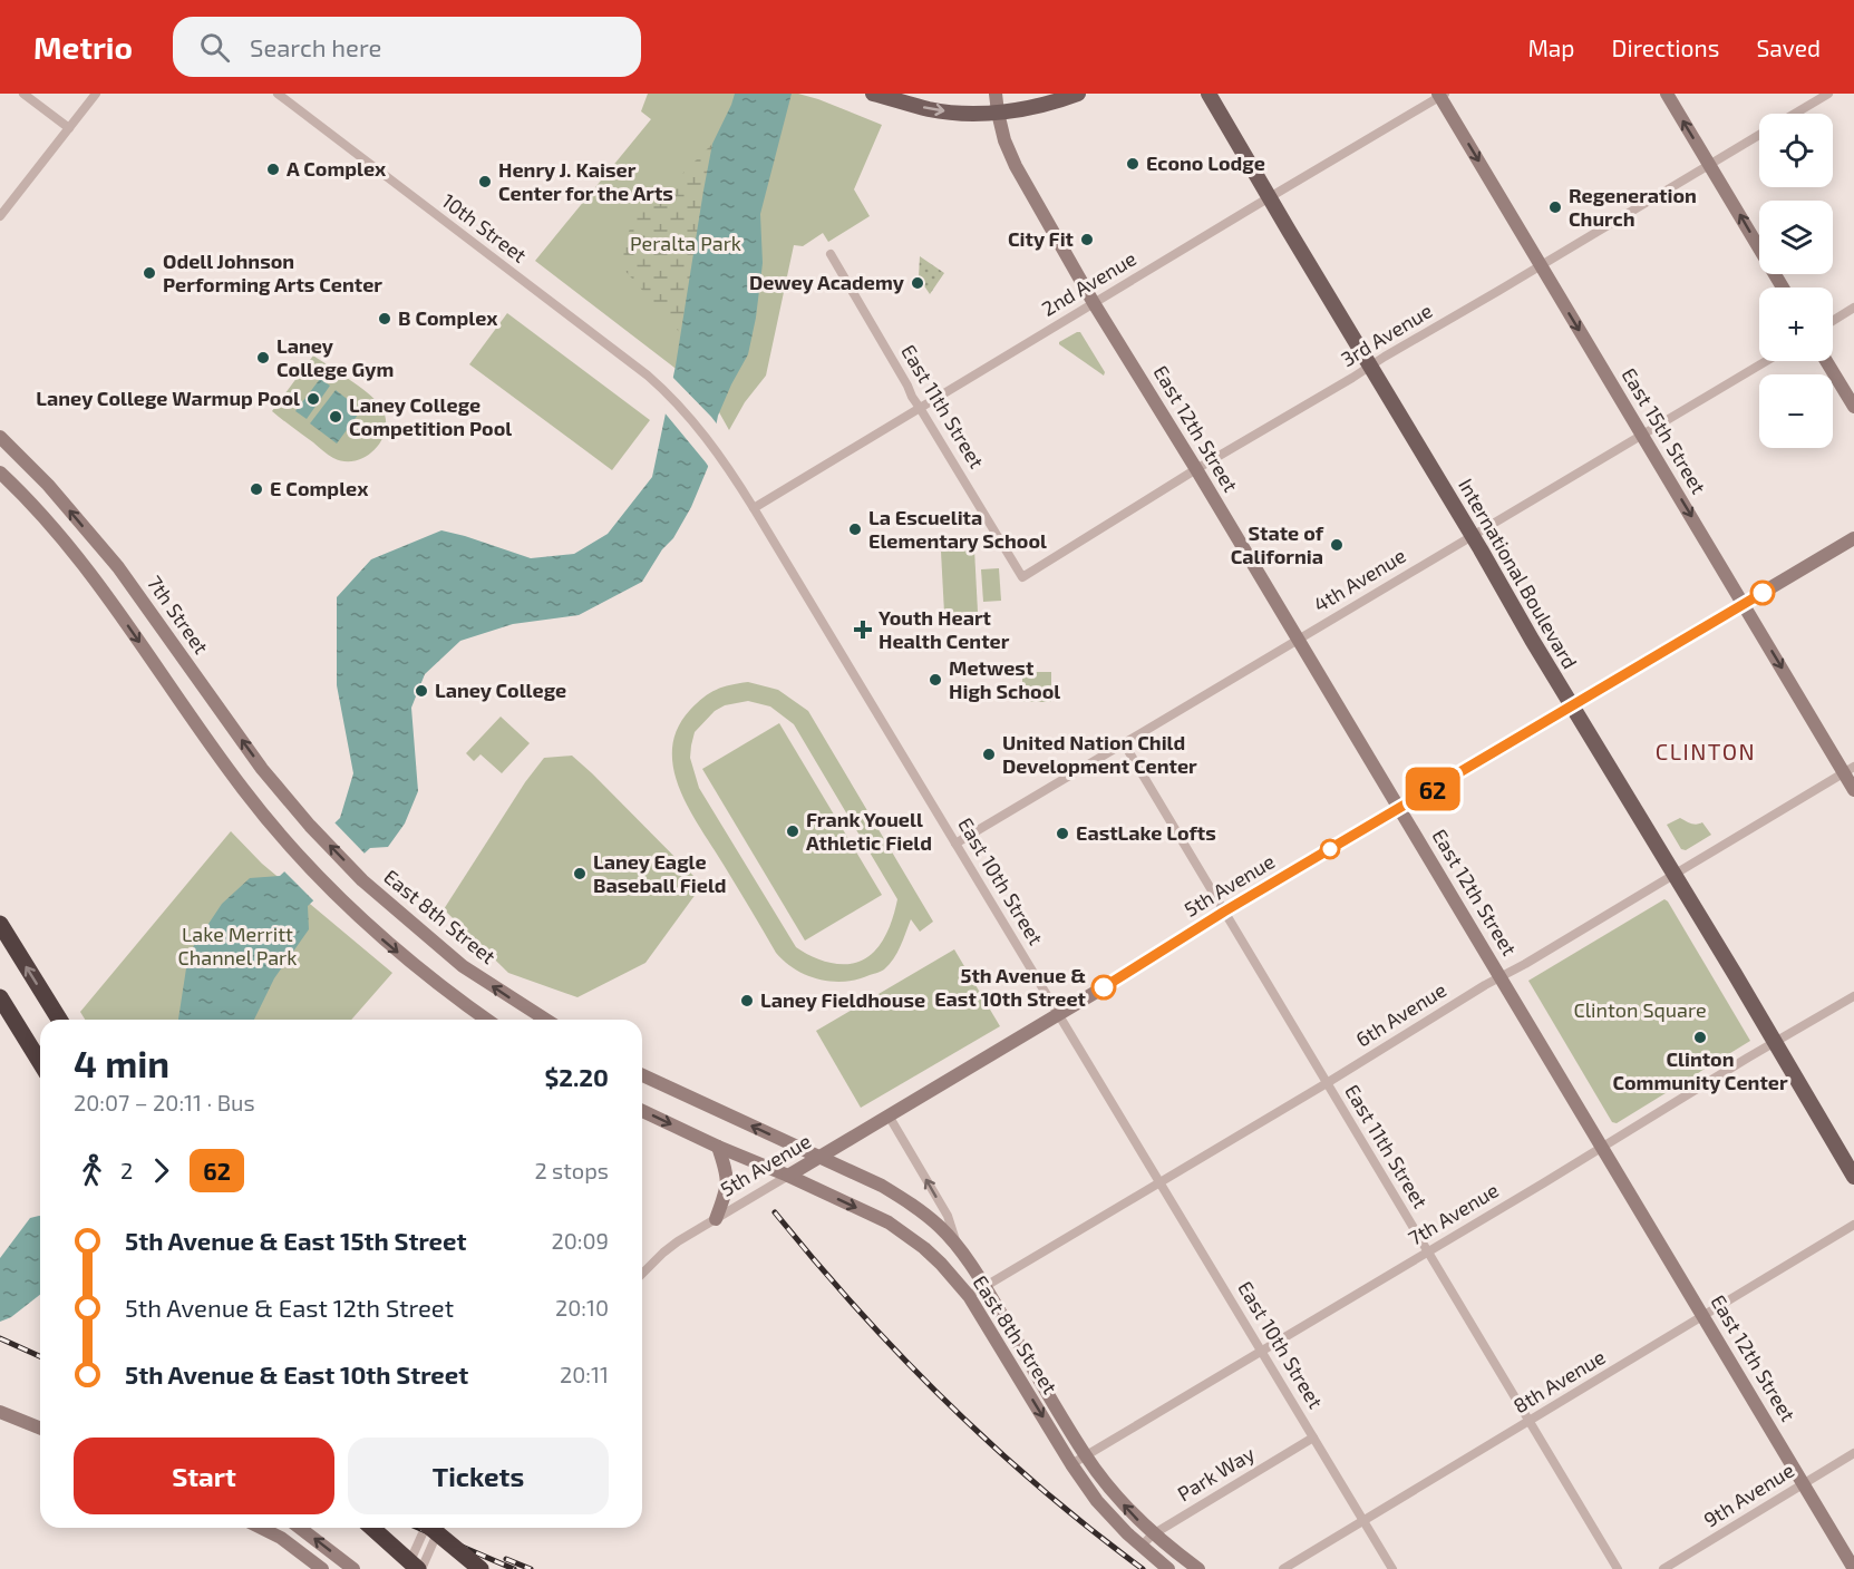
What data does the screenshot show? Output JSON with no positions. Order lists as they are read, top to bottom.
{
  "streets": {
    "main road": [
      "East 12th Street",
      "East 15th Street",
      "International Boulevard",
      "7th Street",
      "5th Avenue",
      "East 8th Street"
    ],
    "street": [
      "10th Street",
      "2nd Avenue",
      "3rd Avenue",
      "East 11th Street",
      "4th Avenue",
      "East 10th Street",
      "6th Avenue",
      "7th Avenue",
      "8th Avenue",
      "Park Way",
      "9th Avenue"
    ]
  },
  "crossings": [
    ["10th Street", "East 10th Street"],
    ["2nd Avenue", "East 11th Street"],
    ["2nd Avenue", "East 12th Street"],
    ["2nd Avenue", "East 15th Street"],
    ["2nd Avenue", "International Boulevard"],
    ["2nd Avenue", "East 10th Street"],
    ["3rd Avenue", "East 11th Street"],
    ["3rd Avenue", "East 12th Street"],
    ["3rd Avenue", "East 15th Street"],
    ["3rd Avenue", "International Boulevard"],
    ["East 11th Street", "4th Avenue"],
    ["East 11th Street", "5th Avenue"],
    ["East 11th Street", "6th Avenue"],
    ["East 11th Street", "7th Avenue"],
    ["East 11th Street", "8th Avenue"],
    ["East 12th Street", "4th Avenue"],
    ["East 12th Street", "5th Avenue"],
    ["East 12th Street", "6th Avenue"],
    ["East 12th Street", "7th Avenue"],
    ["East 12th Street", "8th Avenue"],
    ["East 12th Street", "9th Avenue"],
    ["East 15th Street", "4th Avenue"],
    ["East 15th Street", "5th Avenue"],
    ["East 15th Street", "6th Avenue"],
    ["International Boulevard", "4th Avenue"],
    ["International Boulevard", "5th Avenue"],
    ["International Boulevard", "6th Avenue"],
    ["International Boulevard", "7th Avenue"],
    ["4th Avenue", "East 10th Street"],
    ["7th Street", "East 8th Street"],
    ["East 10th Street", "5th Avenue"],
    ["East 10th Street", "6th Avenue"],
    ["East 10th Street", "7th Avenue"],
    ["East 10th Street", "8th Avenue"],
    ["East 10th Street", "Park Way"],
    ["5th Avenue", "East 8th Street"],
    ["East 8th Street", "6th Avenue"],
    ["East 8th Street", "7th Avenue"],
    ["East 8th Street", "Park Way"]
  ],
  "one_way": ["East 15th Street"],
  "districts": ["CLINTON"],
  "parks": ["Peralta Park", "Lake Merritt Channel Park", "Clinton Square"],
  "places": {
    "other": [
      "Econo Lodge",
      "A Complex",
      "Henry J. Kaiser Center for the Arts",
      "Regeneration Church",
      "City Fit",
      "Odell Johnson Performing Arts Center",
      "Dewey Academy",
      "B Complex",
      "Laney College Gym",
      "Laney College Warmup Pool",
      "Laney College Competition Pool",
      "E Complex",
      "La Escuelita Elementary School",
      "State of California",
      "Metwest High School",
      "Laney College",
      "United Nation Child Development Center",
      "Frank Youell Athletic Field",
      "EastLake Lofts",
      "Laney Eagle Baseball Field",
      "5th Avenue & East 10th Street",
      "Laney Fieldhouse",
      "Clinton Community Center"
    ],
    "health": ["Youth Heart Health Center"]
  },
  "lines": ["bus line 62"],
  "page": {
    "header": "Metrio",
    "search": "Search here",
    "nav": ["Map", "Directions", "Saved"],
    "on_map": "62",
    "map_buttons": ["+", "−"],
    "heading": ["4 min", "20:07 – 20:11 · Bus", "$2.20"],
    "legs": ["2", "62", "2 stops"],
    "list": [
      {
        "name": "5th Avenue & East 15th Street",
        "value": "20:09"
      },
      {
        "name": "5th Avenue & East 12th Street",
        "value": "20:10"
      },
      {
        "name": "5th Avenue & East 10th Street",
        "value": "20:11"
      }
    ],
    "buttons": ["Start", "Tickets"]
  }
}
